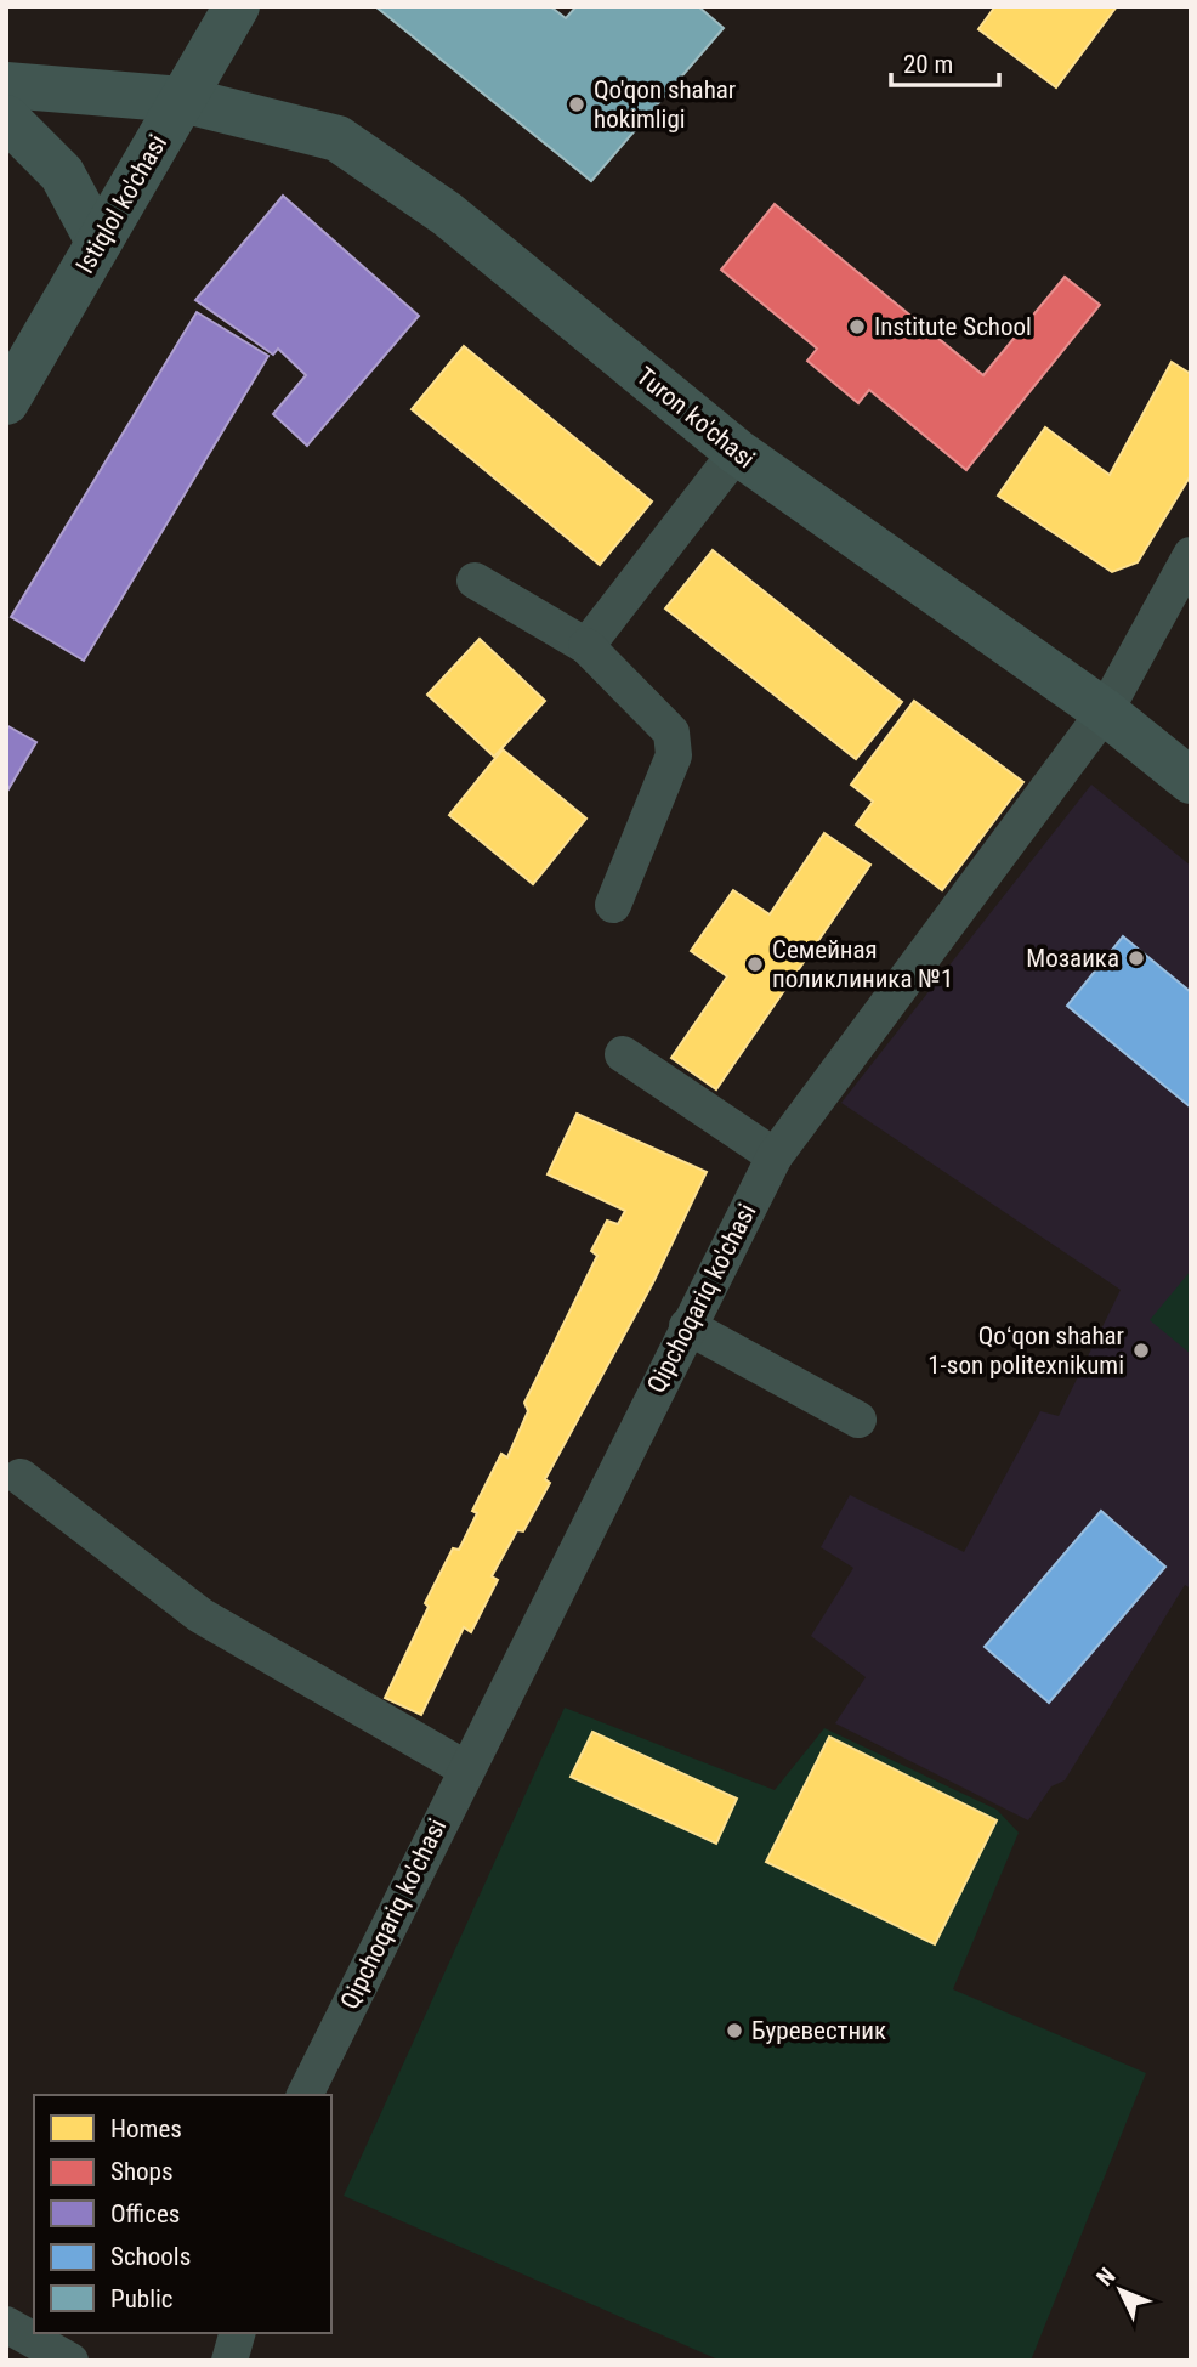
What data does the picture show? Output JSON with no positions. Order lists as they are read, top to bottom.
{
  "streets": {
    "main road": ["Istiqlol ko'chasi", "Turon ko'chasi"],
    "street": ["Qipchoqariq ko'chasi"]
  },
  "crossings": [
    ["Istiqlol ko'chasi", "Turon ko'chasi"],
    ["Turon ko'chasi", "Qipchoqariq ko'chasi"]
  ],
  "places": [
    "Qo'qon shahar hokimligi",
    "Institute School",
    "Мозаика",
    "Семейная поликлиника №1",
    "Qoʻqon shahar 1-son politexnikumi",
    "Буревестник"
  ],
  "legend": [
    "Homes",
    "Shops",
    "Offices",
    "Schools",
    "Public"
  ],
  "scale_bar": "20 m",
  "north": "top left"
}
